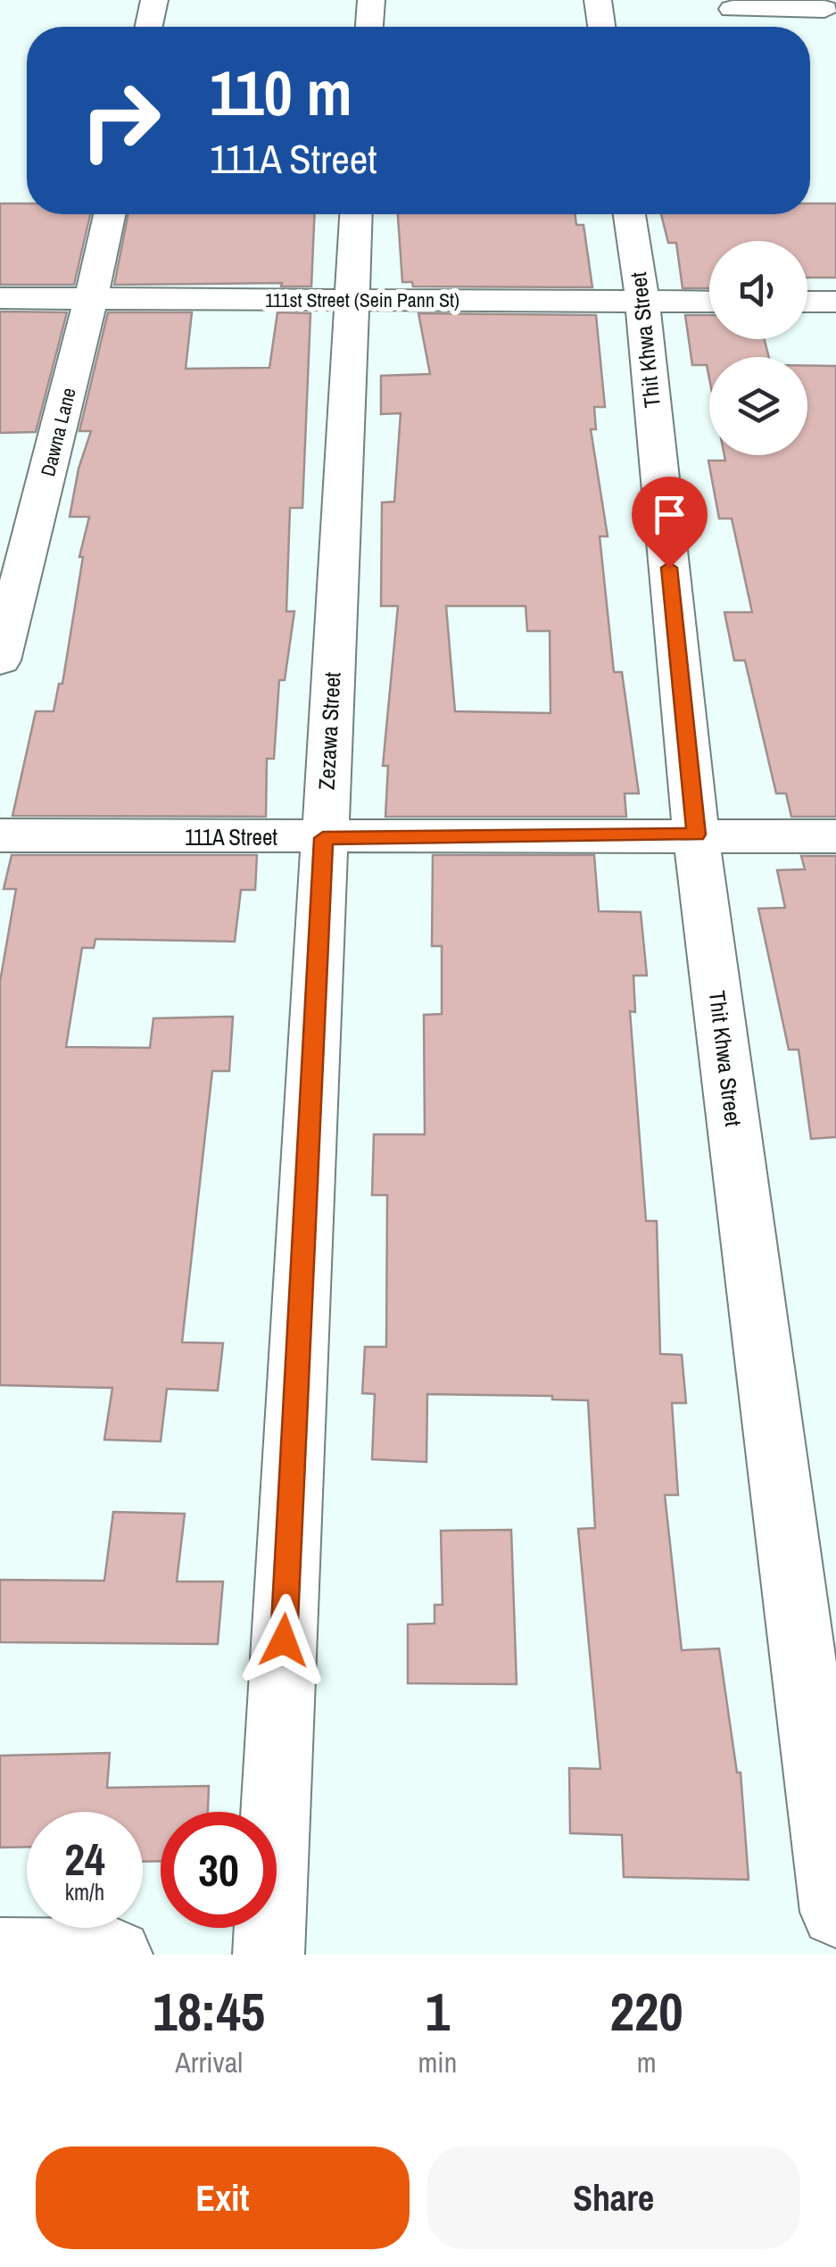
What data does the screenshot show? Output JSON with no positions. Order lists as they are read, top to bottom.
{
  "streets": {
    "street": [
      "111st Street (Sein Pann St)",
      "Thit Khwa Street",
      "Dawna Lane",
      "Zezawa Street",
      "111A Street"
    ]
  },
  "crossings": [
    ["111st Street (Sein Pann St)", "Thit Khwa Street"],
    ["111st Street (Sein Pann St)", "Dawna Lane"],
    ["111st Street (Sein Pann St)", "Zezawa Street"],
    ["Thit Khwa Street", "111A Street"],
    ["Zezawa Street", "111A Street"]
  ],
  "page": {
    "turn": ["110 m", "111A Street"],
    "speed": "24 km/h",
    "limit": "30",
    "eta": [
      "18:45",
      "Arrival",
      "1",
      "min",
      "220",
      "m"
    ],
    "buttons": ["Exit", "Share"]
  }
}
